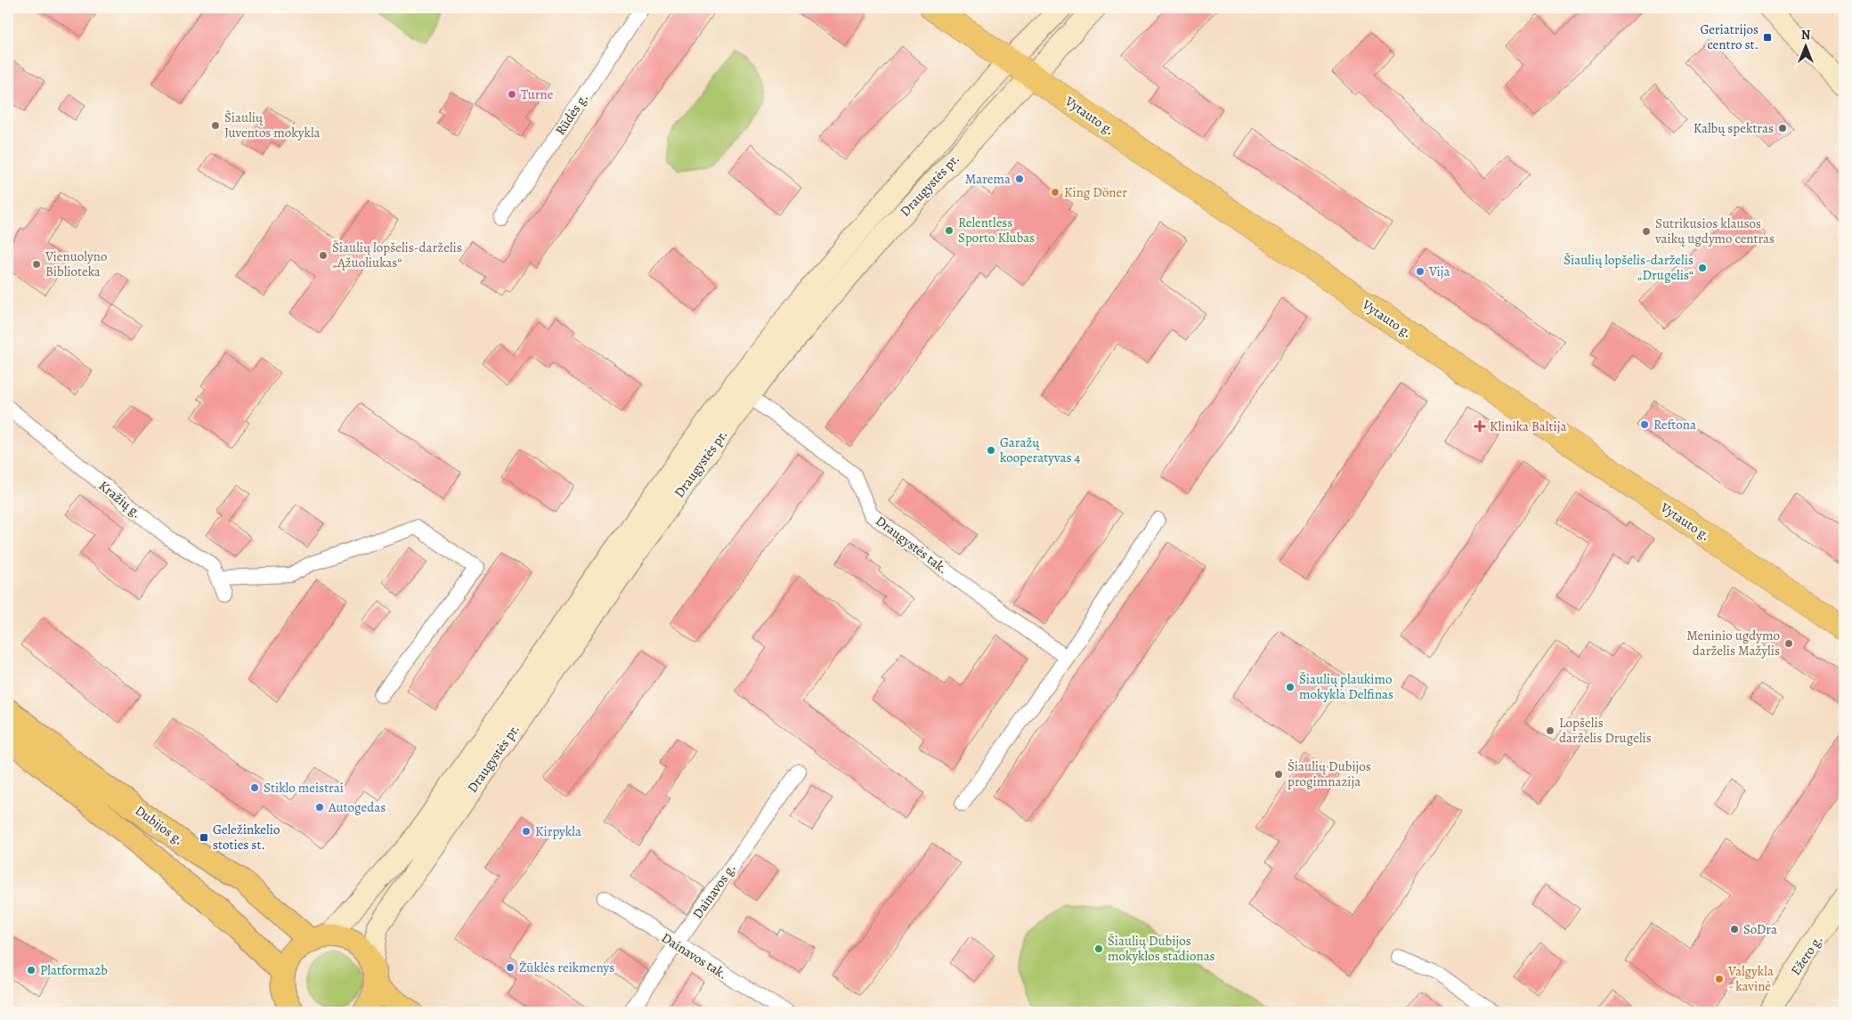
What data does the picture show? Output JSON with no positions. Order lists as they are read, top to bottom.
{
  "streets": {
    "highway": ["Vytauto g."],
    "main road": ["Draugystės pr.", "Dubijos g.", "Ežero g."],
    "street": [
      "Rūdės g.",
      "Kražių g.",
      "Draugystės tak.",
      "Dainavos g.",
      "Dainavos tak."
    ]
  },
  "crossings": [
    ["Vytauto g.", "Draugystės pr."],
    ["Draugystės pr.", "Draugystės tak."],
    ["Draugystės pr.", "Dubijos g."],
    ["Dainavos g.", "Dainavos tak."]
  ],
  "places": {
    "transit": ["Geriatrijos centro st.", "Geležinkelio stoties st."],
    "other": [
      "Turne",
      "Šiaulių Juventos mokykla",
      "Kalbų spektras",
      "Marema",
      "King Döner",
      "Relentless Sporto Klubas",
      "Sutrikusios klausos vaikų ugdymo centras",
      "Šiaulių lopšelis-darželis „Ąžuoliukas“",
      "Vienuolyno Biblioteka",
      "Šiaulių lopšelis-darželis „Drugelis“",
      "Vija",
      "Reftona",
      "Garažų kooperatyvas 4",
      "Meninio ugdymo darželis Mažylis",
      "Šiaulių plaukimo mokykla Delfinas",
      "Lopšelis darželis Drugelis",
      "Šiaulių Dubijos progimnazija",
      "Stiklo meistrai",
      "Autogedas",
      "Kirpykla",
      "SoDra",
      "Šiaulių Dubijos mokyklos stadionas",
      "Žūklės reikmenys",
      "Platforma2b",
      "Valgykla - kavinė"
    ],
    "health": ["Klinika Baltija"]
  },
  "north": "top"
}
